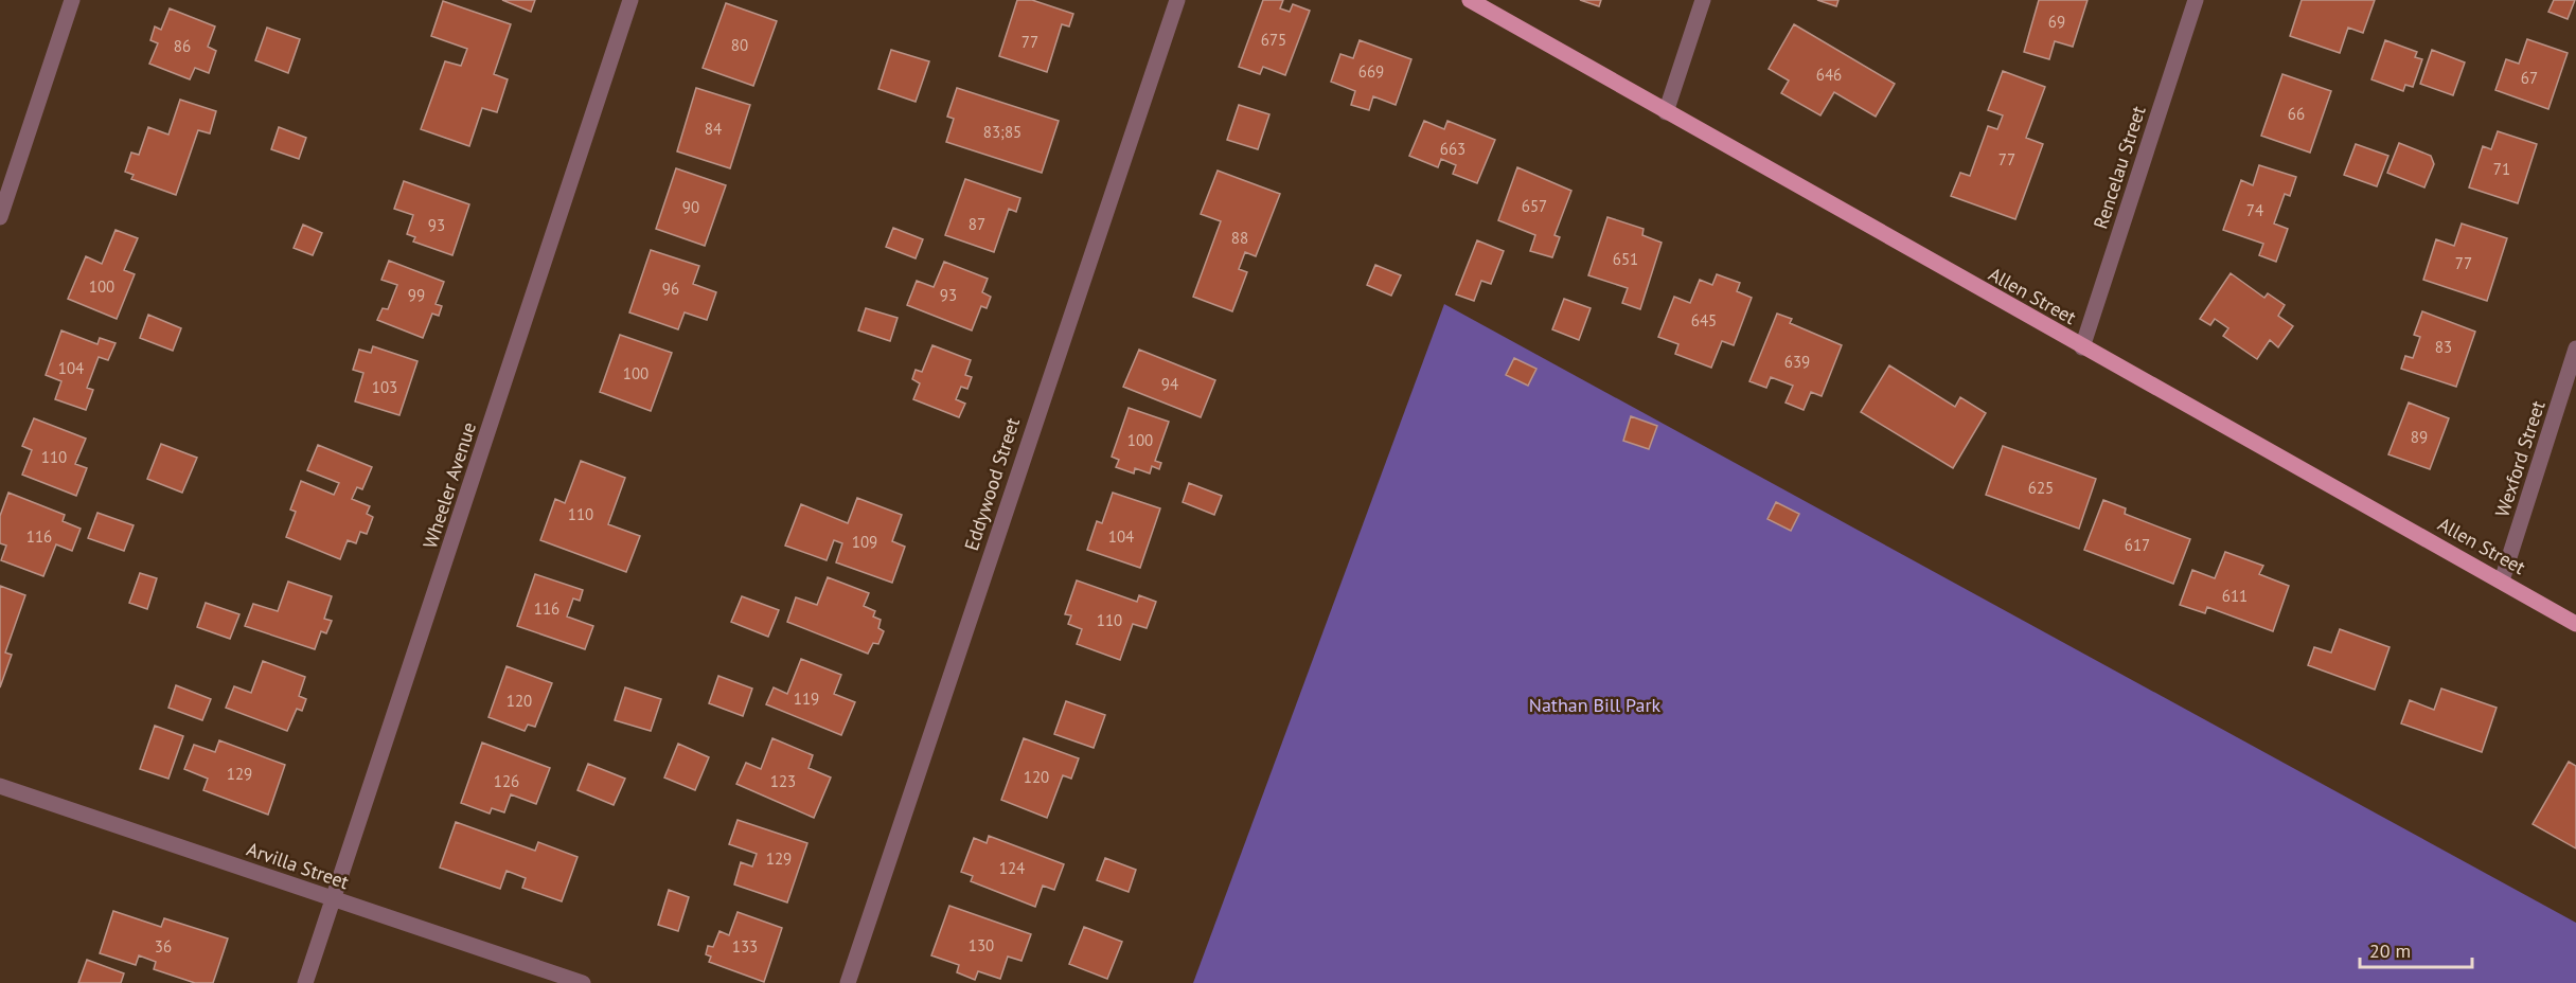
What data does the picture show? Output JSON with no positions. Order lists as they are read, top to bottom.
{
  "streets": {
    "main road": ["Allen Street"],
    "street": [
      "Rencelau Street",
      "Wexford Street",
      "Eddywood Street",
      "Wheeler Avenue",
      "Arvilla Street"
    ]
  },
  "crossings": [
    ["Rencelau Street", "Allen Street"],
    ["Allen Street", "Wexford Street"],
    ["Wheeler Avenue", "Arvilla Street"]
  ],
  "parks": ["Nathan Bill Park"],
  "house_numbers": [
    "69",
    "675",
    "77",
    "80",
    "86",
    "669",
    "646",
    "67",
    "66",
    "84",
    "83;85",
    "663",
    "77",
    "71",
    "657",
    "90",
    "74",
    "87",
    "93",
    "88",
    "651",
    "77",
    "100",
    "96",
    "99",
    "93",
    "645",
    "83",
    "639",
    "104",
    "100",
    "94",
    "103",
    "89",
    "100",
    "110",
    "625",
    "110",
    "116",
    "104",
    "109",
    "617",
    "611",
    "116",
    "110",
    "119",
    "120",
    "129",
    "120",
    "126",
    "123",
    "129",
    "124",
    "130",
    "36",
    "133"
  ],
  "scale_bar": "20 m"
}
